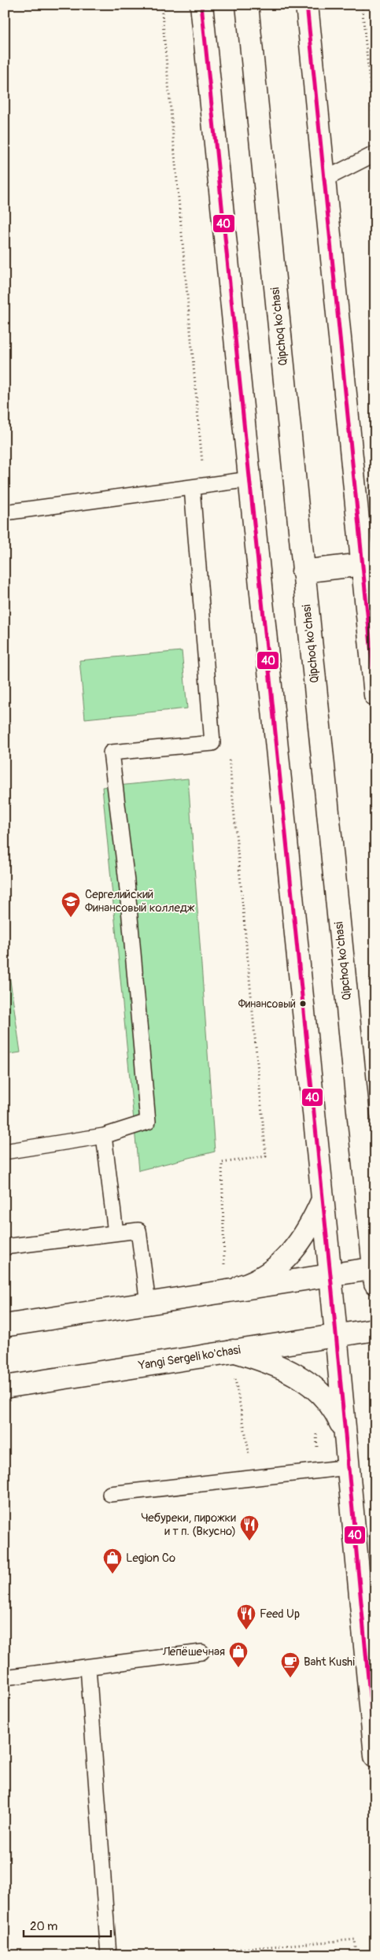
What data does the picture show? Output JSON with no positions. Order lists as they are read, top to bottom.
{
  "streets": {
    "main road": ["Qipchoq ko'chasi", "Yangi Sergeli ko'chasi"]
  },
  "places": {
    "school or university": ["Сергелийский Финансовый колледж"],
    "other": ["Финансовый"],
    "restaurant": ["Чебуреки, пирожки и т п. (Вкусно)", "Feed Up"],
    "shop": ["Legion Co", "Лепёшечная"],
    "cafe": ["Baht Kushi"]
  },
  "lines": ["transit line 40"],
  "scale_bar": "20 m"
}
